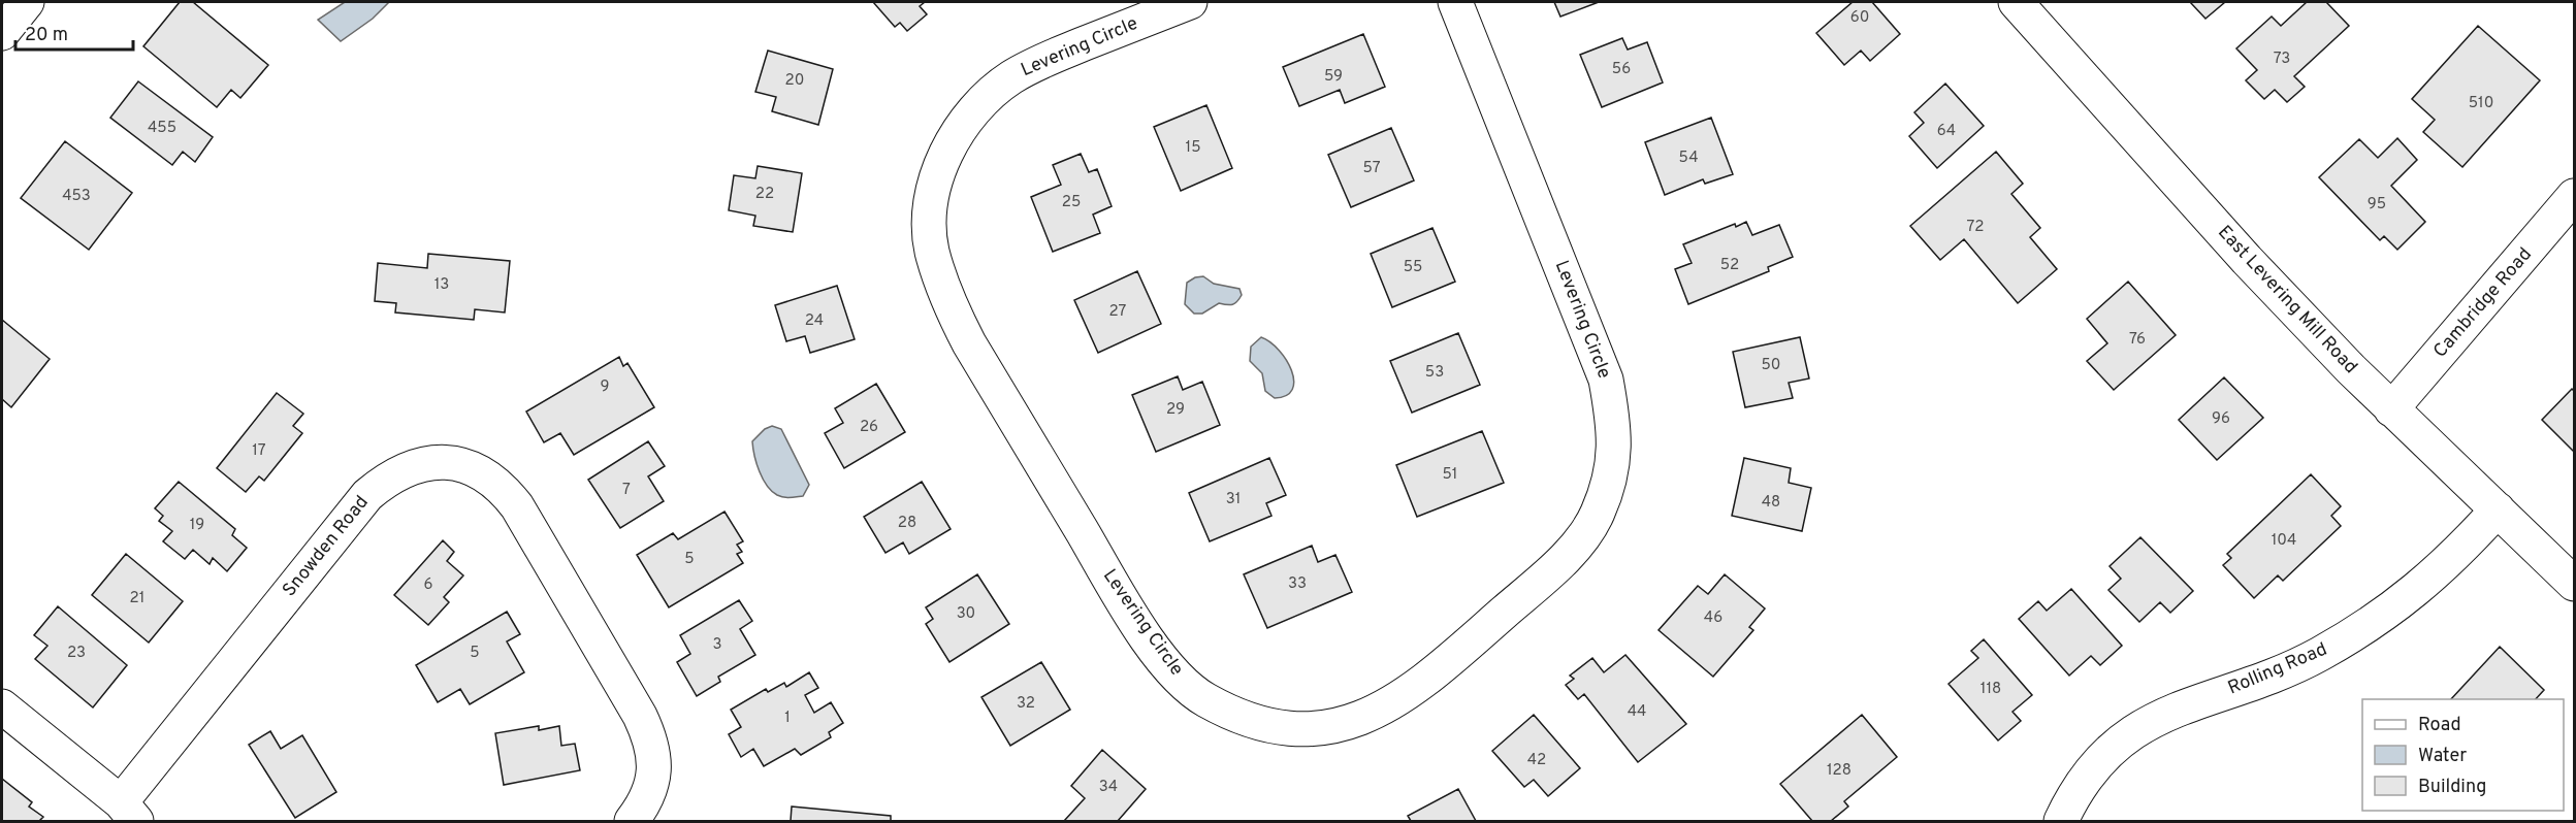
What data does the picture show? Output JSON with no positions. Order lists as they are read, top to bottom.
{
  "streets": {
    "street": [
      "Levering Circle",
      "East Levering Mill Road",
      "Cambridge Road",
      "Snowden Road",
      "Rolling Road"
    ]
  },
  "crossings": [
    ["East Levering Mill Road", "Cambridge Road"],
    ["East Levering Mill Road", "Rolling Road"]
  ],
  "house_numbers": [
    "60",
    "73",
    "56",
    "59",
    "20",
    "510",
    "455",
    "64",
    "15",
    "54",
    "57",
    "22",
    "453",
    "25",
    "95",
    "72",
    "52",
    "55",
    "13",
    "27",
    "24",
    "76",
    "50",
    "53",
    "9",
    "29",
    "96",
    "26",
    "17",
    "51",
    "7",
    "31",
    "48",
    "28",
    "19",
    "104",
    "5",
    "33",
    "6",
    "21",
    "30",
    "46",
    "3",
    "23",
    "5",
    "118",
    "32",
    "44",
    "1",
    "42",
    "128",
    "34"
  ],
  "legend": ["Road", "Water", "Building"],
  "scale_bar": "20 m"
}
